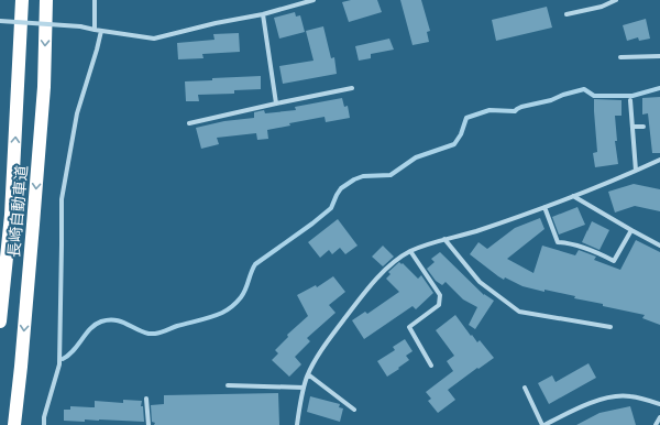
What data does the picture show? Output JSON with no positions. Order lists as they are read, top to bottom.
{
  "streets": {
    "highway": ["長崎自動車道"]
  }
}
